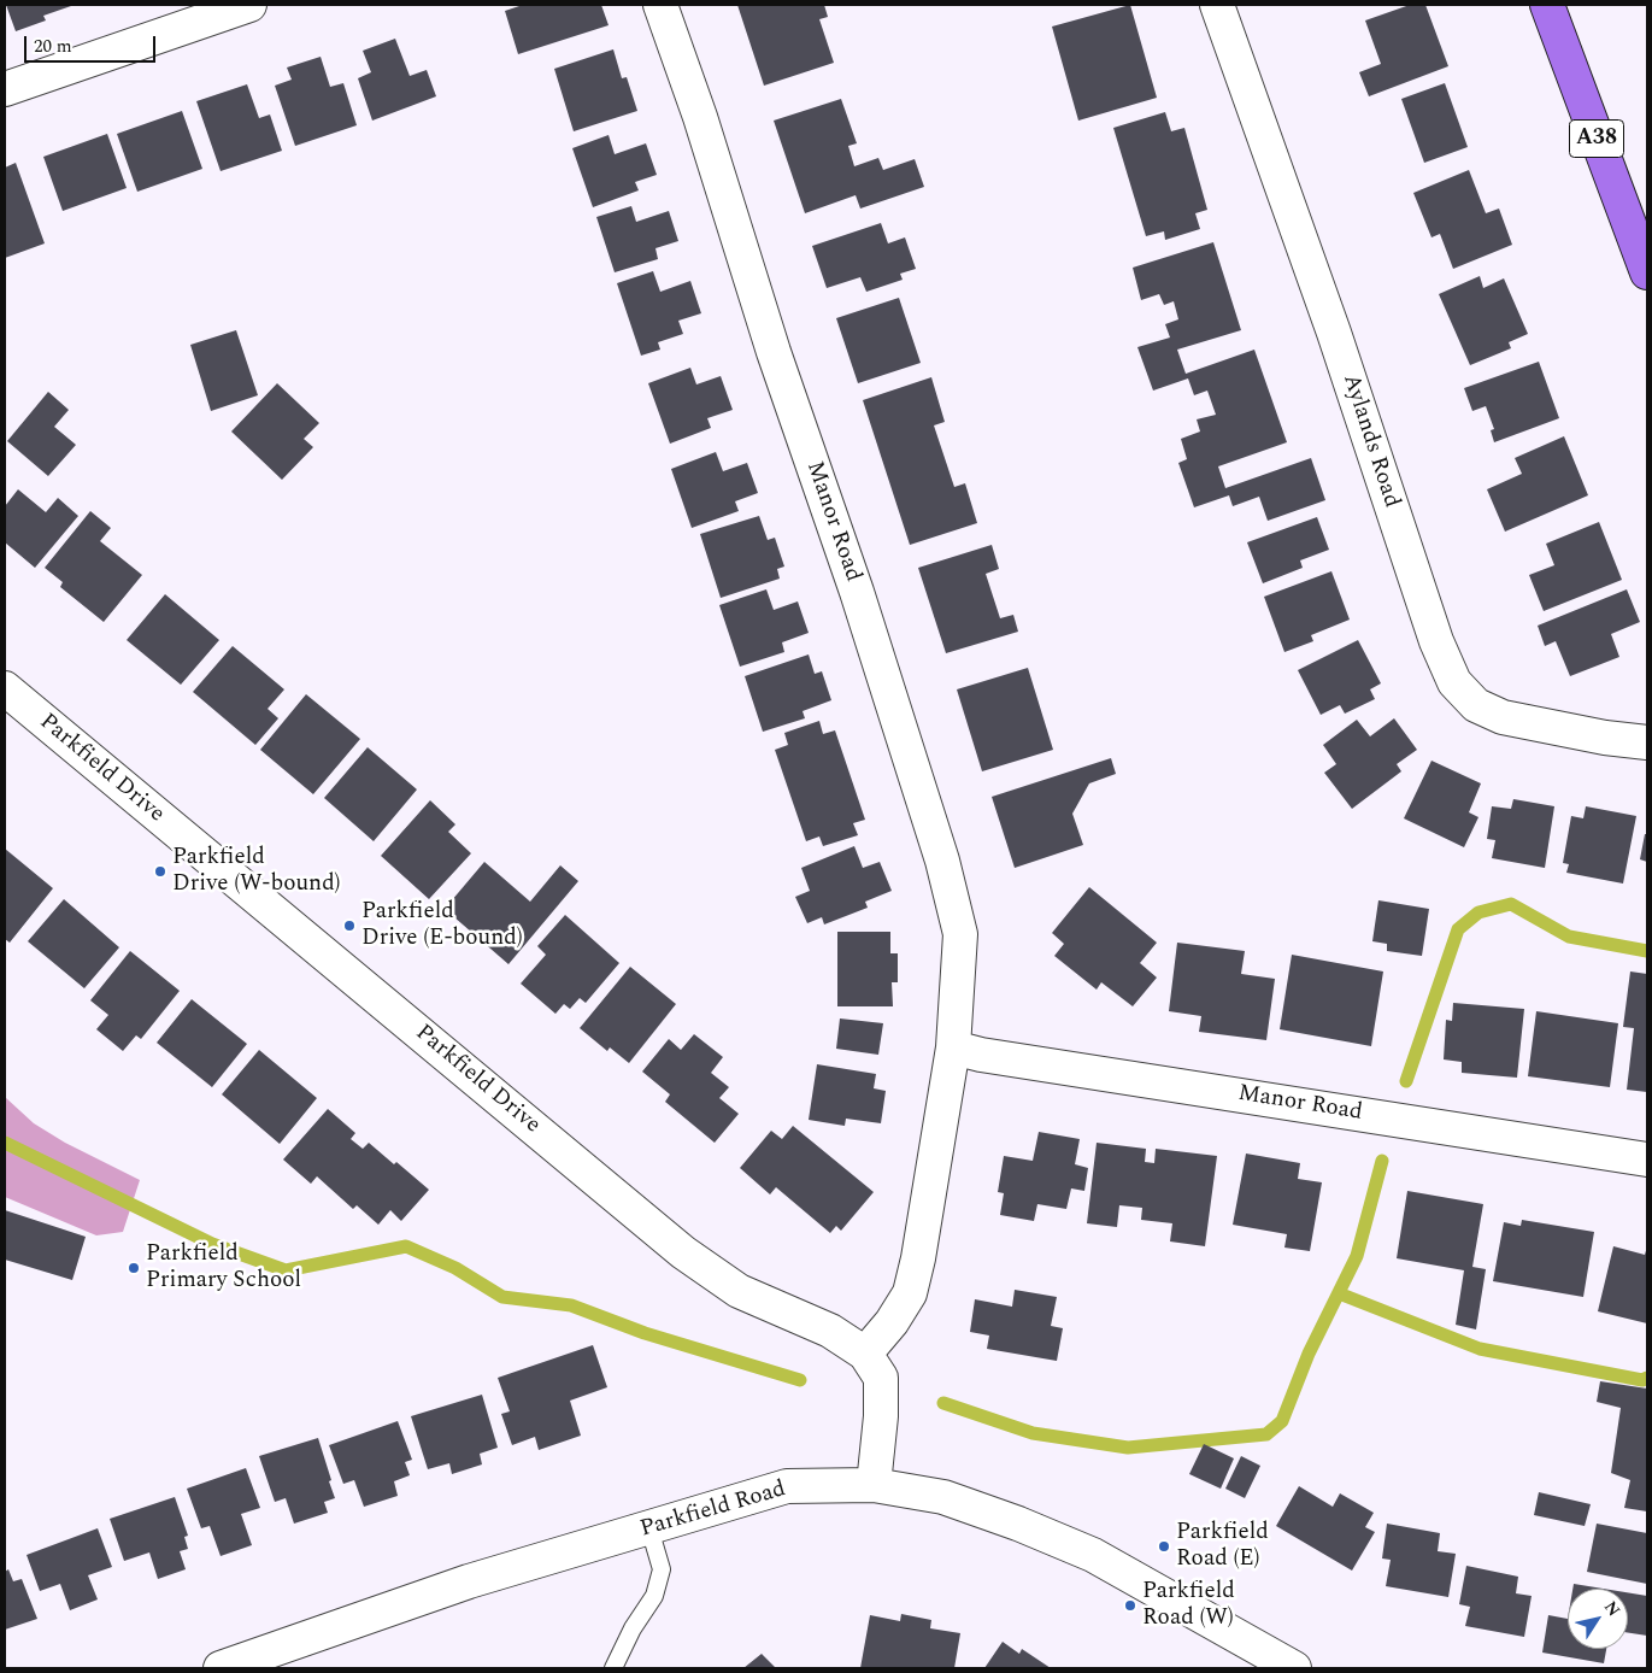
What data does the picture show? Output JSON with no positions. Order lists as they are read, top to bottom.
{
  "streets": {
    "main road": ["A38"],
    "street": [
      "Aylands Road",
      "Manor Road",
      "Parkfield Drive",
      "Parkfield Road"
    ]
  },
  "crossings": [
    ["Manor Road", "Parkfield Drive"],
    ["Parkfield Drive", "Parkfield Road"]
  ],
  "places": [
    "Parkfield Drive (W-bound)",
    "Parkfield Drive (E-bound)",
    "Parkfield Primary School",
    "Parkfield Road (E)",
    "Parkfield Road (W)"
  ],
  "scale_bar": "20 m",
  "north": "top right"
}
